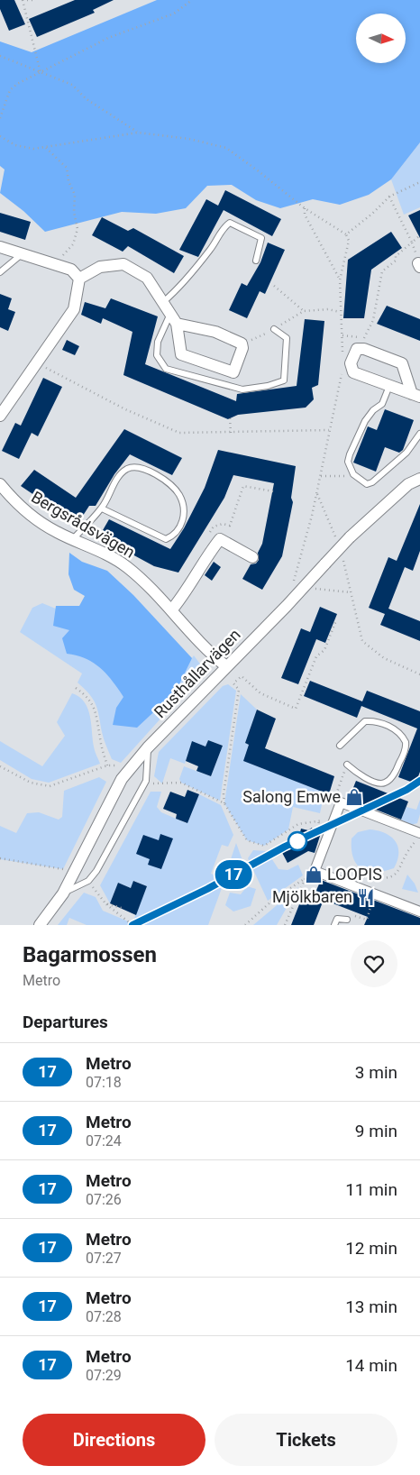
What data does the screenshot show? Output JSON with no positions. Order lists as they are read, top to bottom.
{
  "streets": {
    "street": ["Bergsrådsvägen", "Rusthållarvägen"]
  },
  "crossings": [
    ["Bergsrådsvägen", "Rusthållarvägen"]
  ],
  "places": {
    "shop": ["Salong Emwe", "LOOPIS"],
    "restaurant": ["Mjölkbaren"]
  },
  "lines": ["metro line 17"],
  "north": "right",
  "page": {
    "on_map": "17",
    "heading": [
      ["Bagarmossen", "Metro"],
      "Departures"
    ],
    "list": [
      {
        "mark": "17",
        "name": "Metro",
        "note": "07:18",
        "value": "3 min"
      },
      {
        "mark": "17",
        "name": "Metro",
        "note": "07:24",
        "value": "9 min"
      },
      {
        "mark": "17",
        "name": "Metro",
        "note": "07:26",
        "value": "11 min"
      },
      {
        "mark": "17",
        "name": "Metro",
        "note": "07:27",
        "value": "12 min"
      },
      {
        "mark": "17",
        "name": "Metro",
        "note": "07:28",
        "value": "13 min"
      },
      {
        "mark": "17",
        "name": "Metro",
        "note": "07:29",
        "value": "14 min"
      }
    ],
    "buttons": ["Directions", "Tickets"]
  }
}
